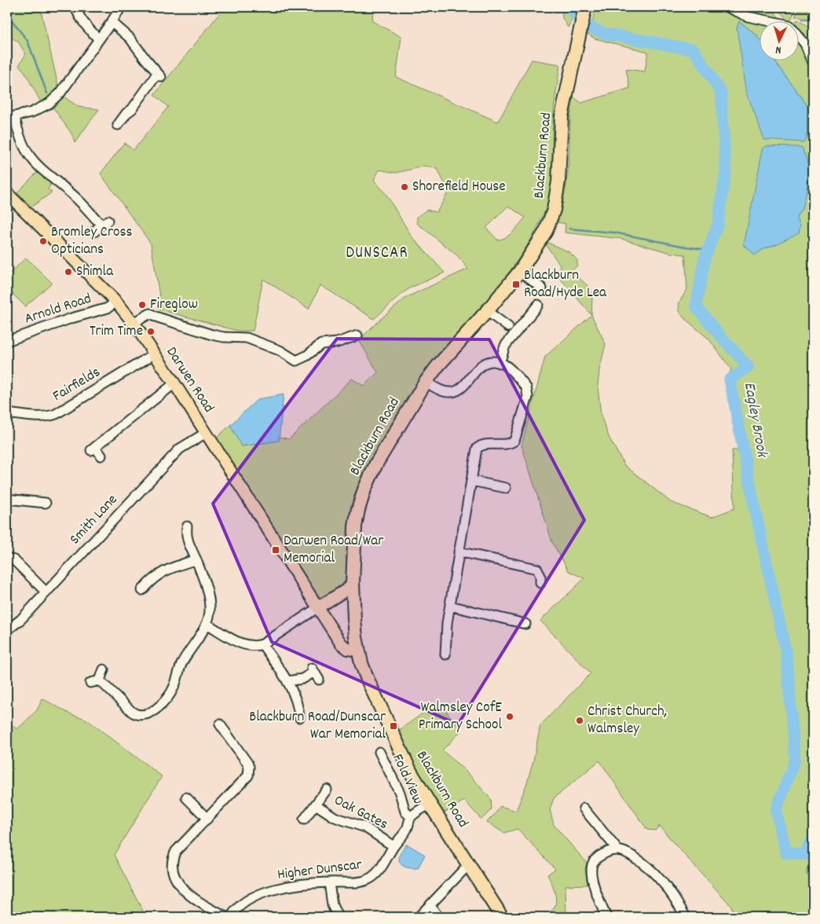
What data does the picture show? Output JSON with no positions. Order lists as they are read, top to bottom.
{
  "streets": {
    "highway": ["Blackburn Road"],
    "main road": ["Darwen Road"],
    "street": [
      "Arnold Road",
      "Fairfields",
      "Smith Lane",
      "Fold View",
      "Oak Gates",
      "Higher Dunscar"
    ]
  },
  "crossings": [
    ["Blackburn Road", "Darwen Road"],
    ["Blackburn Road", "Higher Dunscar"],
    ["Arnold Road", "Darwen Road"],
    ["Darwen Road", "Fairfields"],
    ["Darwen Road", "Smith Lane"],
    ["Fold View", "Higher Dunscar"],
    ["Oak Gates", "Higher Dunscar"]
  ],
  "districts": ["DUNSCAR"],
  "water": ["Eagley Brook"],
  "places": {
    "other": [
      "Shorefield House",
      "Bromley Cross Opticians",
      "Shimla",
      "Fireglow",
      "Trim Time",
      "Walmsley CofE Primary School",
      "Christ Church, Walmsley"
    ],
    "transit": ["Blackburn Road/Hyde Lea", "Darwen Road/War Memorial", "Blackburn Road/Dunscar War Memorial"]
  },
  "north": "bottom"
}
